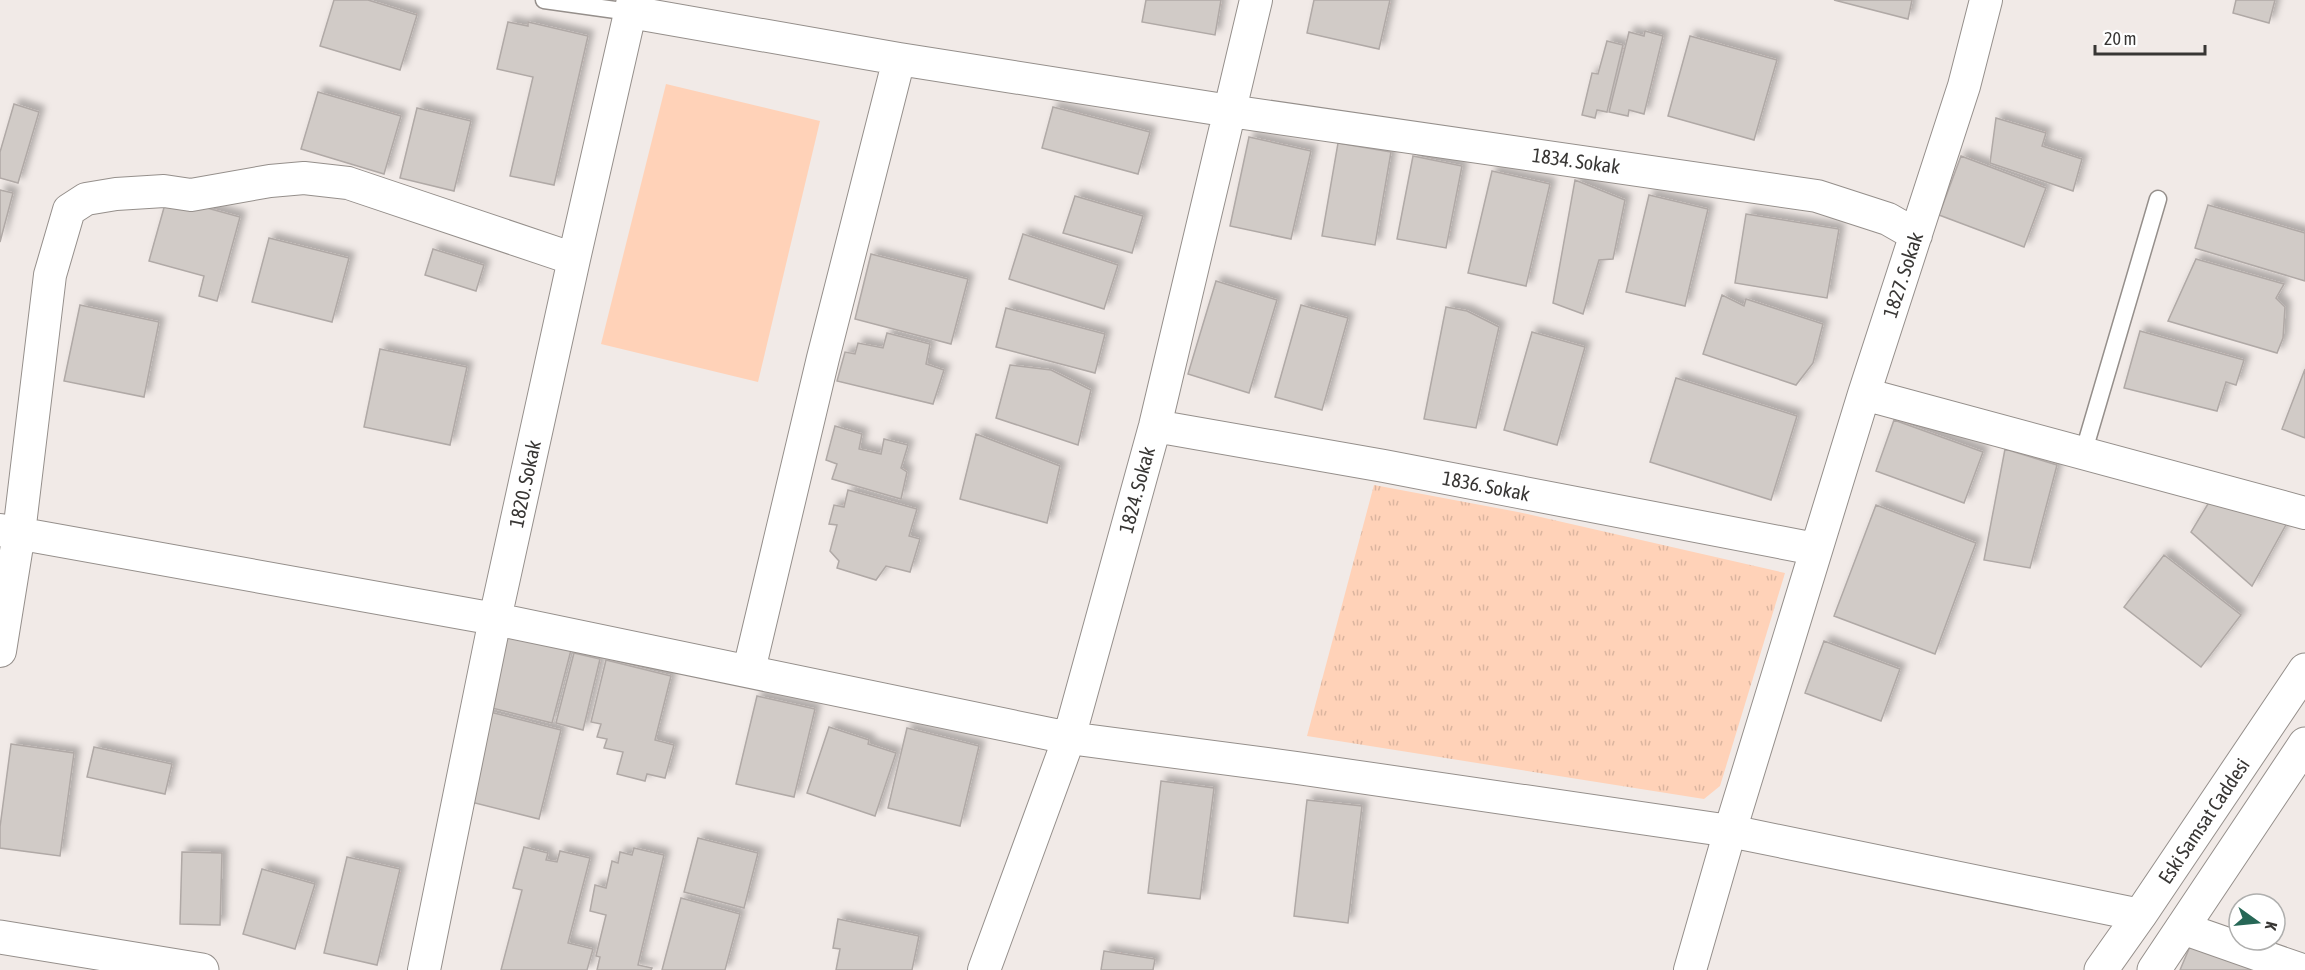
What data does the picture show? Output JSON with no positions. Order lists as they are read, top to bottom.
{
  "streets": {
    "street": [
      "1834. Sokak",
      "1827. Sokak",
      "1820. Sokak",
      "1836. Sokak",
      "1824. Sokak",
      "Eski Samsat Caddesi"
    ]
  },
  "crossings": [
    ["1834. Sokak", "1827. Sokak"],
    ["1834. Sokak", "1820. Sokak"],
    ["1834. Sokak", "1824. Sokak"],
    ["1827. Sokak", "1836. Sokak"],
    ["1836. Sokak", "1824. Sokak"]
  ],
  "scale_bar": "20 m",
  "north": "right"
}
